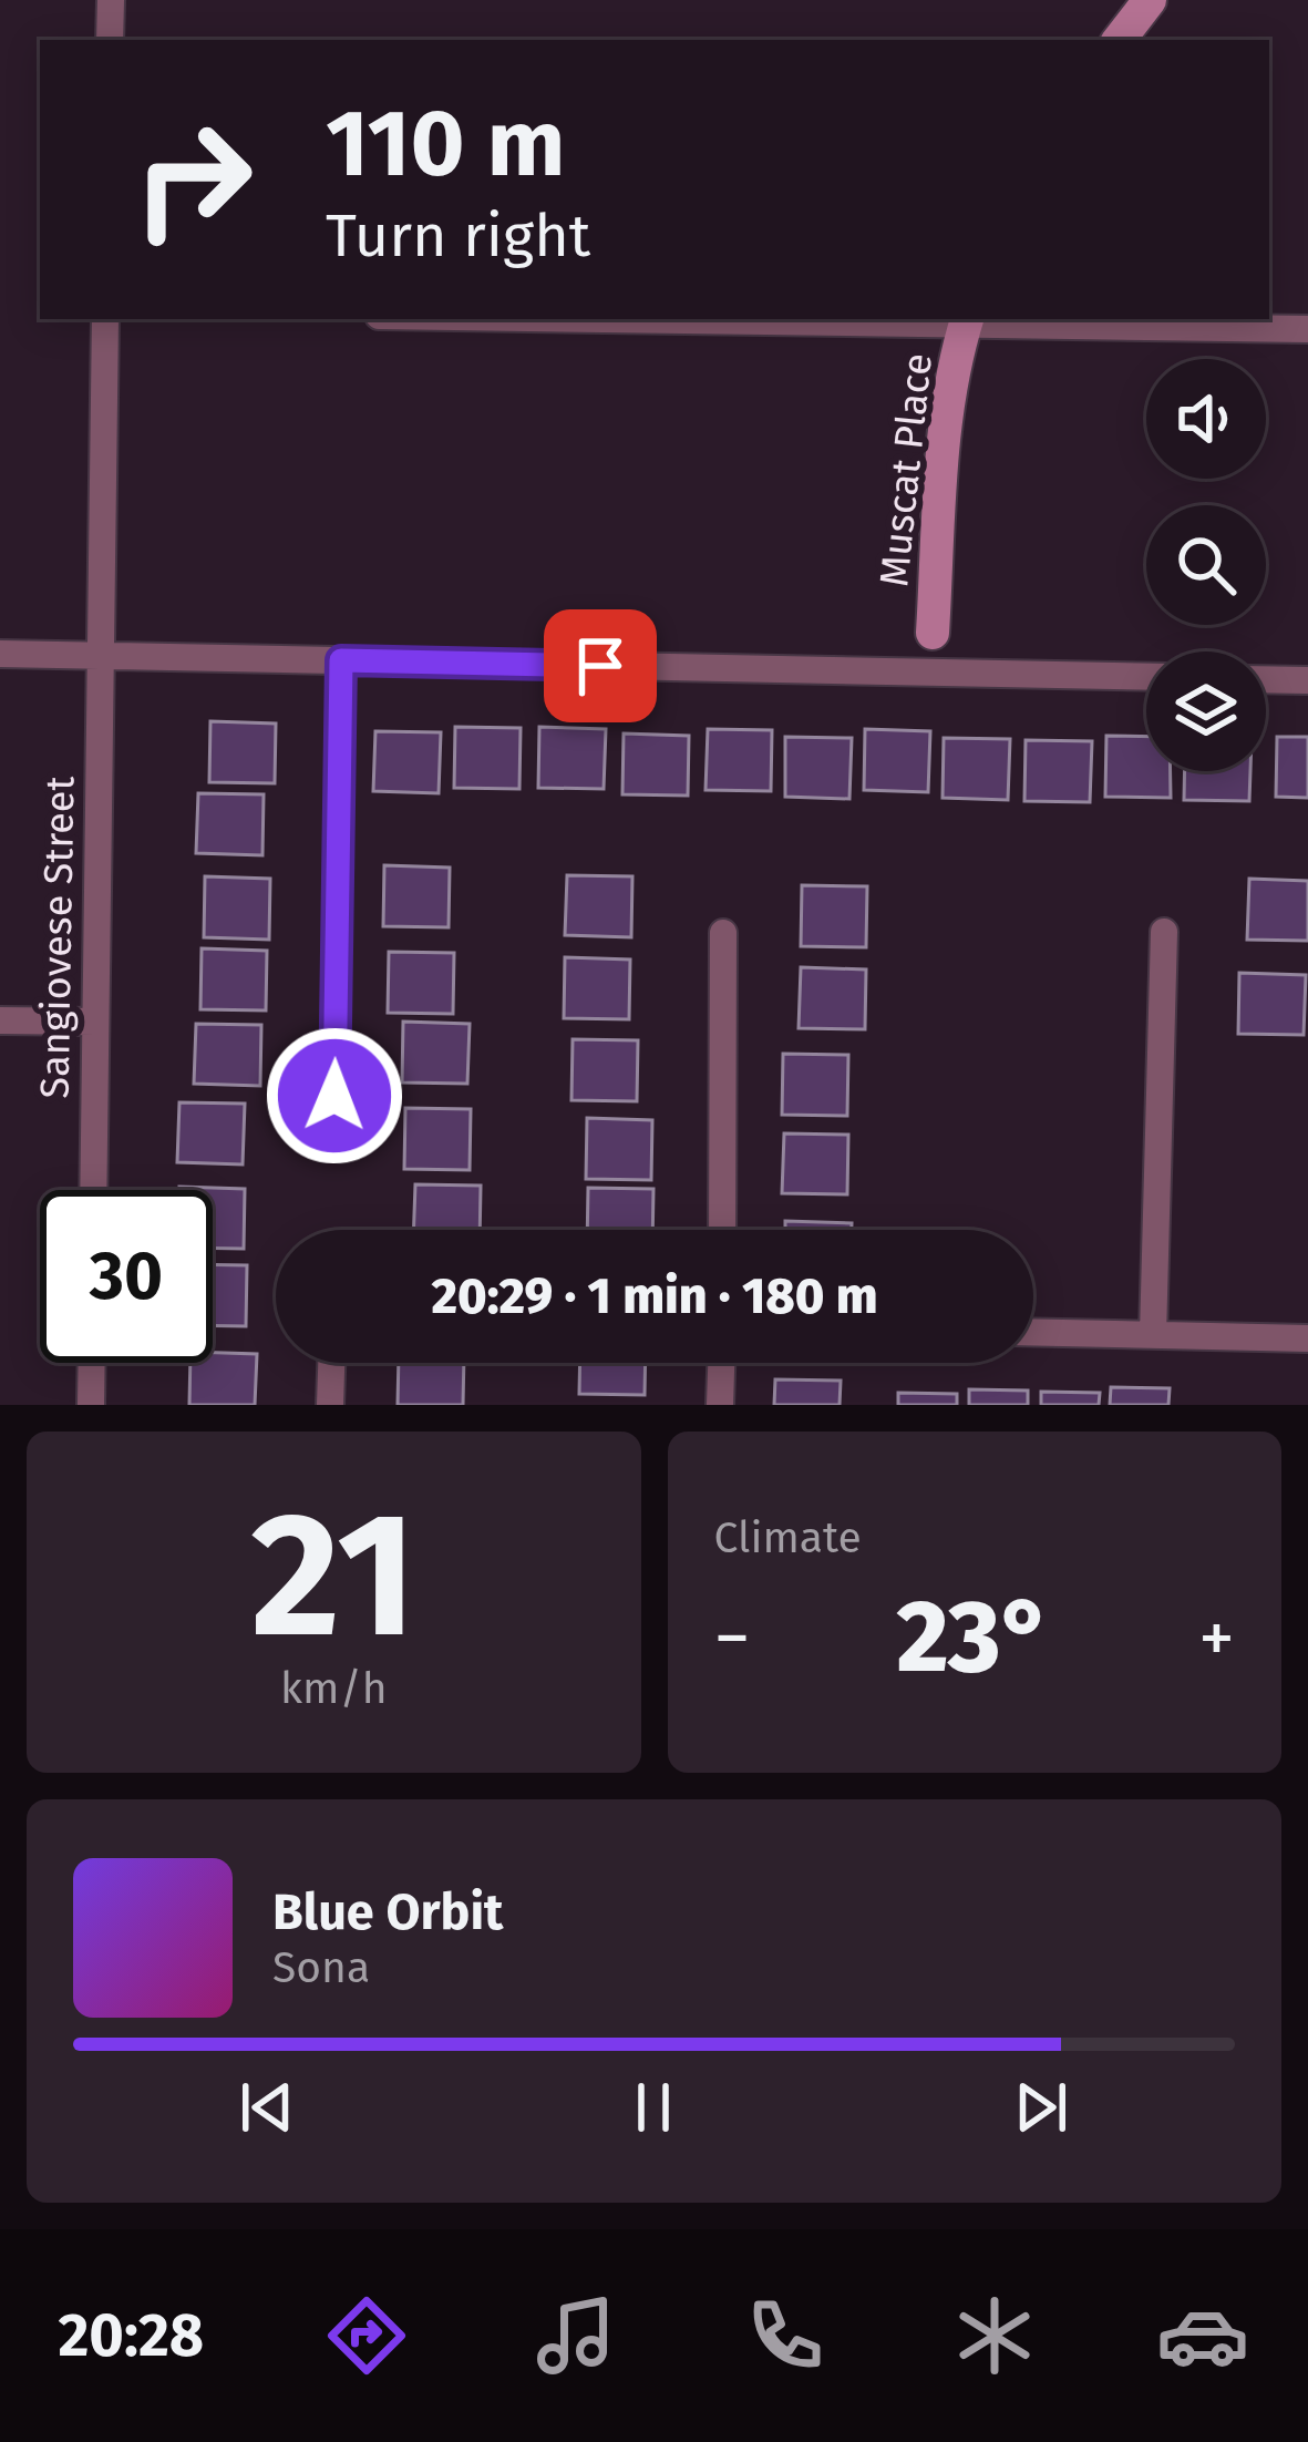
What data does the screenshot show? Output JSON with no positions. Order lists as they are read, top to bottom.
{
  "streets": {
    "street": ["Muscat Place", "Sangiovese Street"]
  },
  "page": {
    "turn": ["110 m", "Turn right"],
    "limit": "30",
    "trip": "20:29 · 1 min · 180 m",
    "tile": [
      ["21", "km/h"],
      "Climate"
    ],
    "heat": ["−", "23°", "+"],
    "song": ["Blue Orbit", "Sona"],
    "tabs": "20:28"
  }
}
